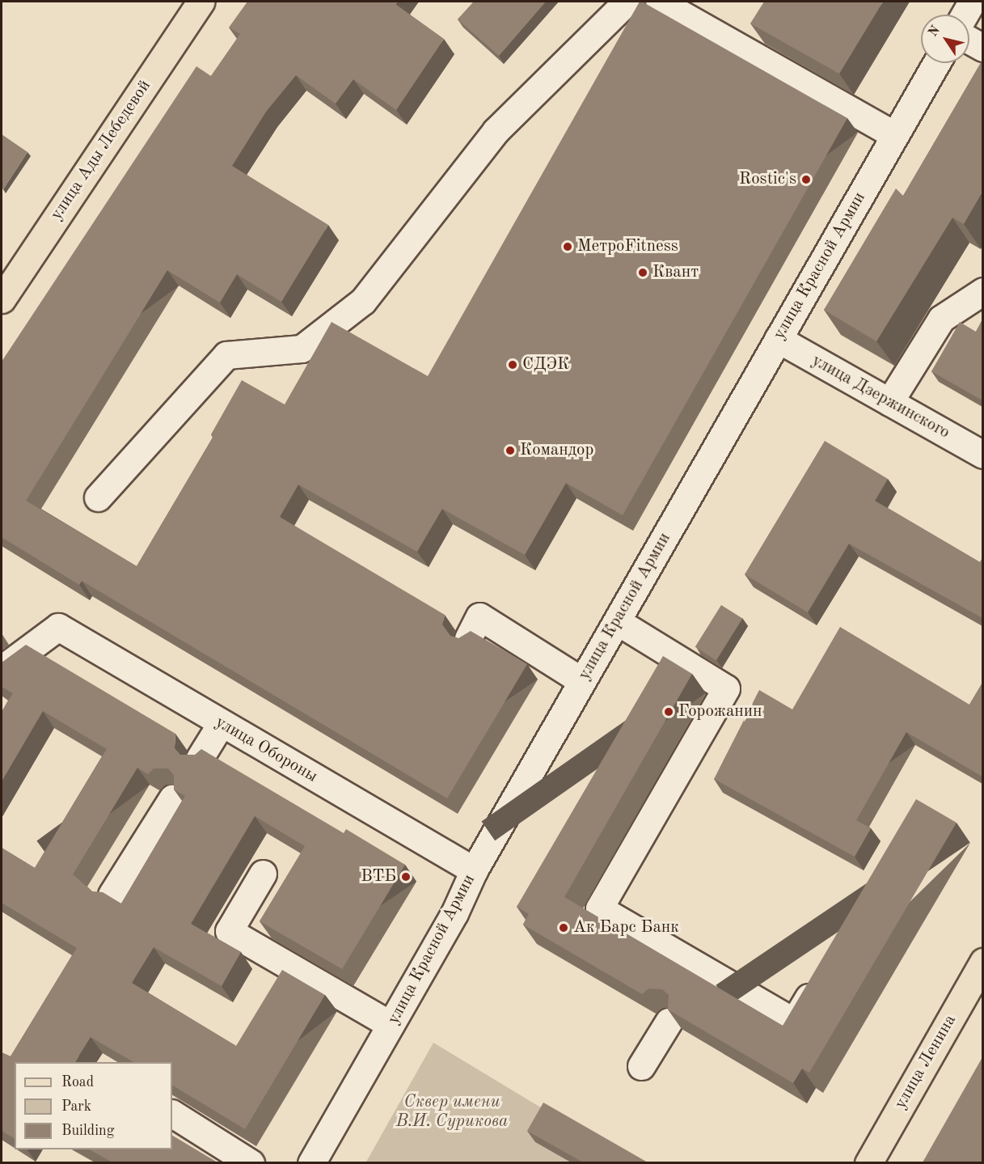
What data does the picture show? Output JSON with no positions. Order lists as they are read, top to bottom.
{
  "streets": {
    "main road": ["улица Ады Лебедевой", "улица Ленина"],
    "street": ["улица Красной Армии", "улица Дзержинского", "улица Обороны"]
  },
  "crossings": [
    ["улица Красной Армии", "улица Дзержинского"],
    ["улица Красной Армии", "улица Обороны"]
  ],
  "parks": ["Сквер имени В.И. Сурикова"],
  "places": [
    "Rostic's",
    "МетроFitness",
    "Квант",
    "СДЭК",
    "Командор",
    "Горожанин",
    "ВТБ",
    "Ак Барс Банк"
  ],
  "legend": ["Road", "Park", "Building"],
  "north": "top left"
}
